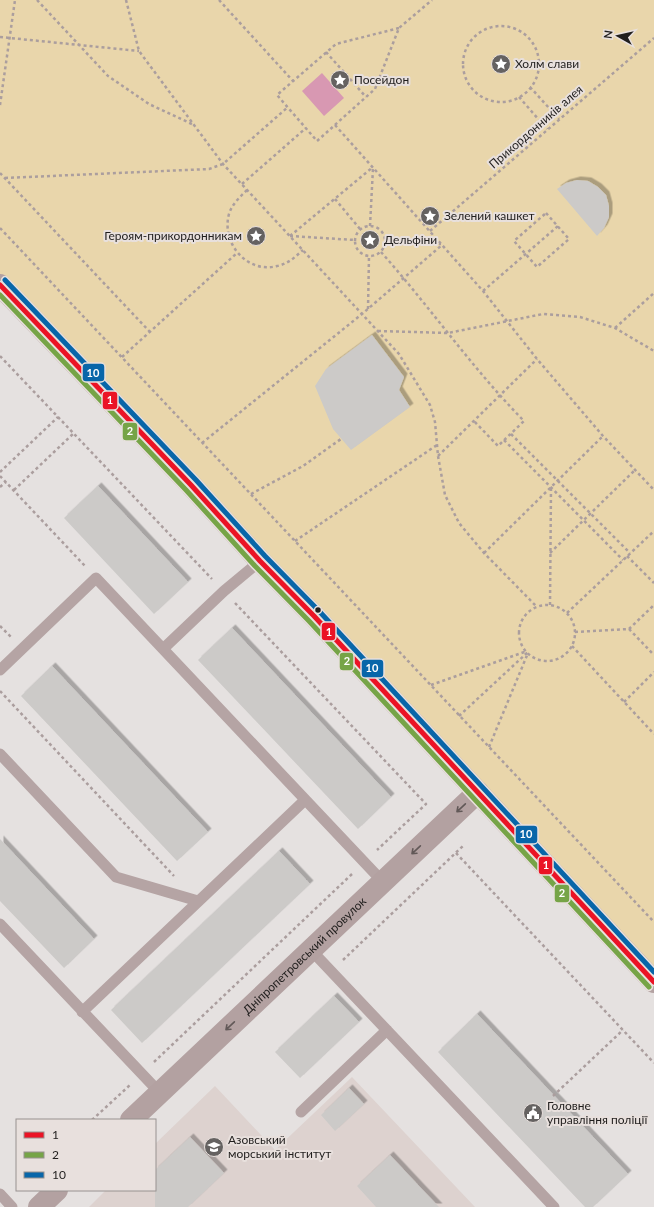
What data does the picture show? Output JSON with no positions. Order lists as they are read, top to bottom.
{
  "streets": {
    "main road": ["Дніпропетровський провулок"],
    "path": ["Прикордонників алея"]
  },
  "one_way": ["Дніпропетровський провулок"],
  "places": {
    "place": [
      "Холм слави",
      "Посейдон",
      "Зелений кашкет",
      "Героям-прикордонникам",
      "Дельфіни"
    ],
    "public building": ["Головне управління поліції"],
    "school or university": ["Азовський морський інститут"]
  },
  "lines": ["transit line 10", "transit line 1", "transit line 2"],
  "legend": ["1", "2", "10"],
  "north": "left"
}
